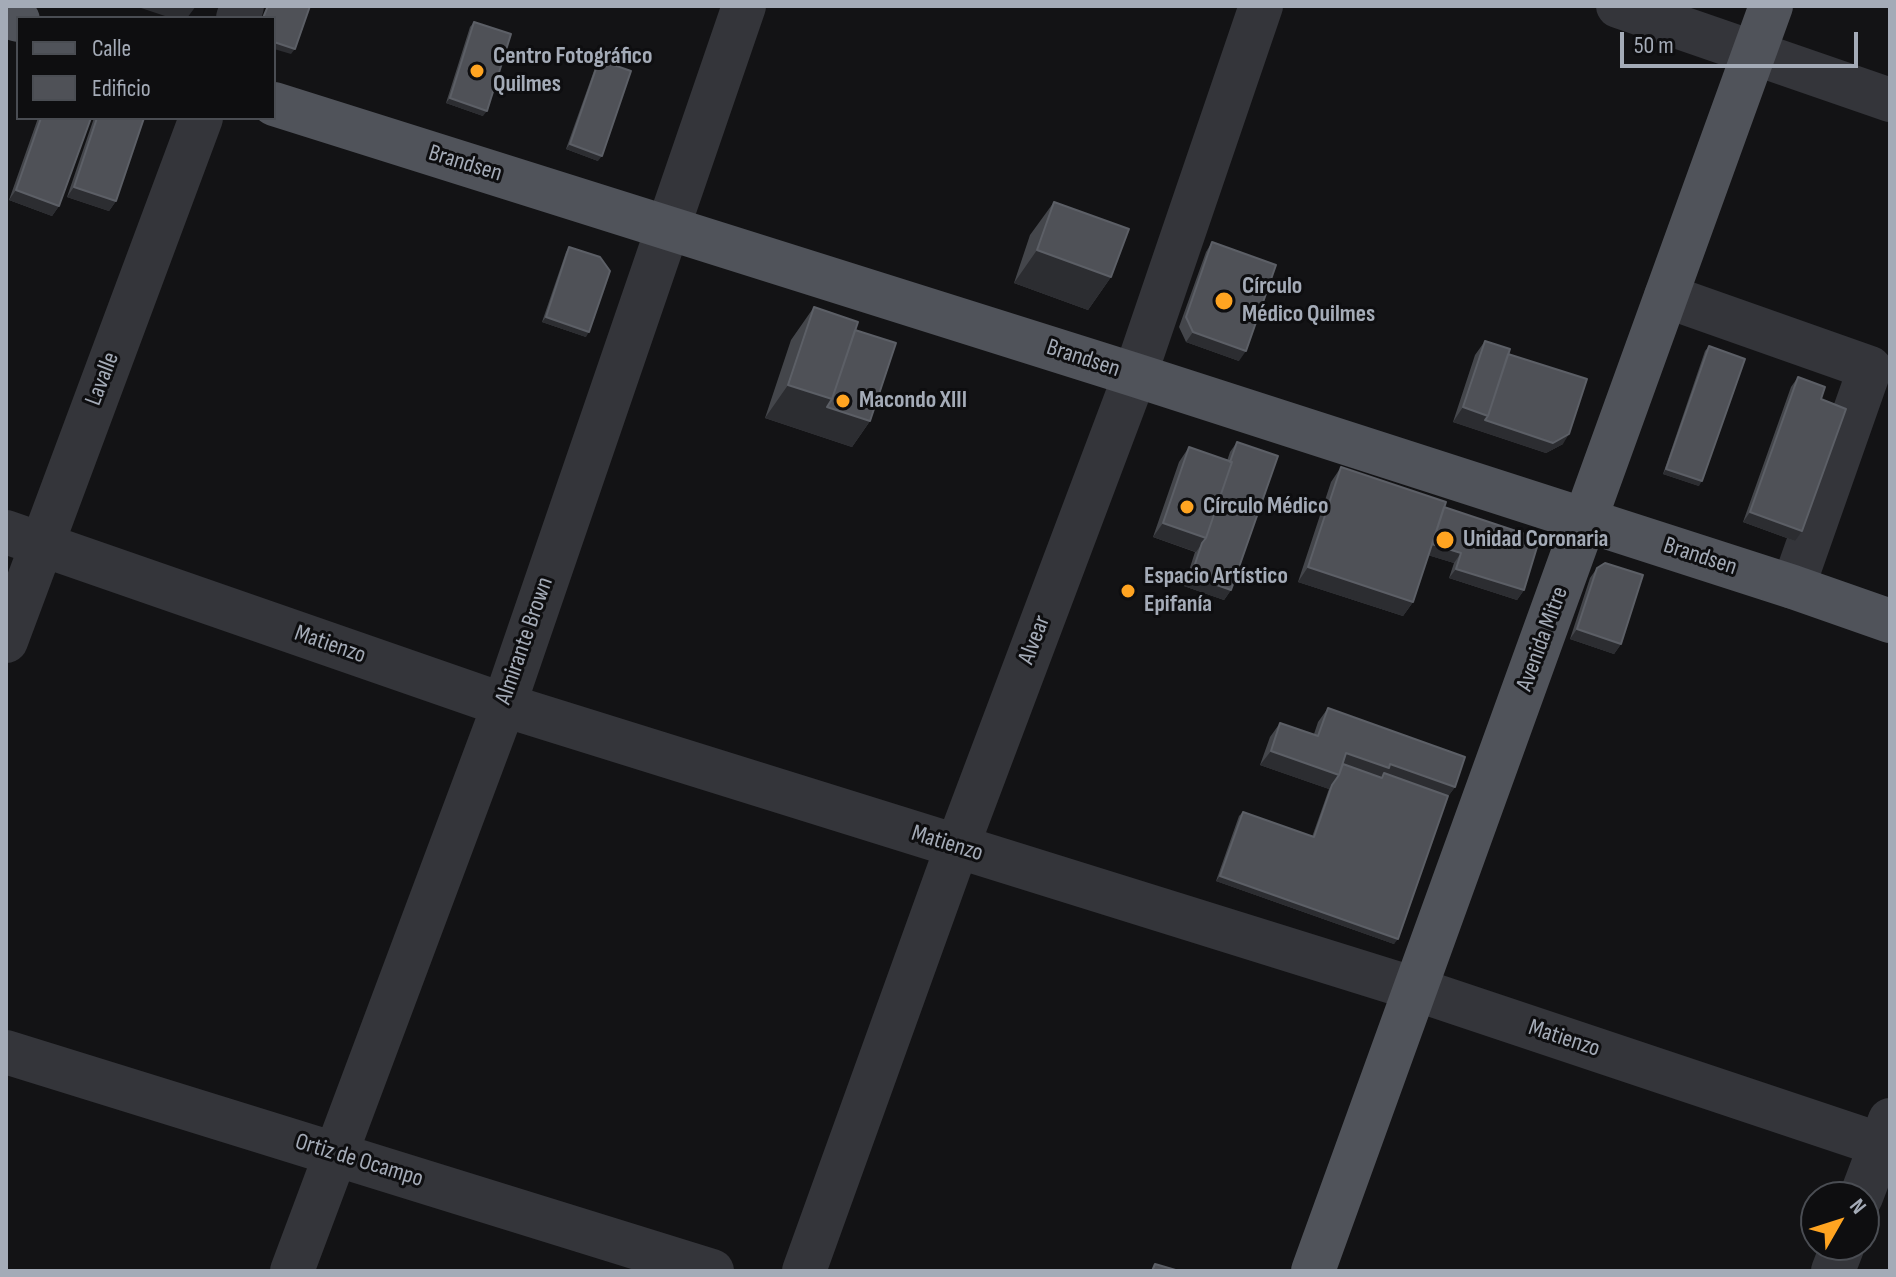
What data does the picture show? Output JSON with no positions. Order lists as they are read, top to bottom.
{
  "streets": {
    "main road": ["Brandsen", "Avenida Mitre"],
    "street": [
      "Lavalle",
      "Alvear",
      "Almirante Brown",
      "Matienzo",
      "Ortiz de Ocampo"
    ]
  },
  "crossings": [
    ["Brandsen", "Avenida Mitre"],
    ["Brandsen", "Alvear"],
    ["Brandsen", "Almirante Brown"],
    ["Lavalle", "Matienzo"],
    ["Avenida Mitre", "Matienzo"],
    ["Alvear", "Matienzo"],
    ["Almirante Brown", "Matienzo"],
    ["Almirante Brown", "Ortiz de Ocampo"]
  ],
  "places": [
    "Centro Fotográfico Quilmes",
    "Círculo Médico Quilmes",
    "Macondo XIII",
    "Círculo Médico",
    "Unidad Coronaria",
    "Espacio Artístico Epifanía"
  ],
  "legend": ["Calle", "Edificio"],
  "scale_bar": "50 m",
  "north": "top right"
}
